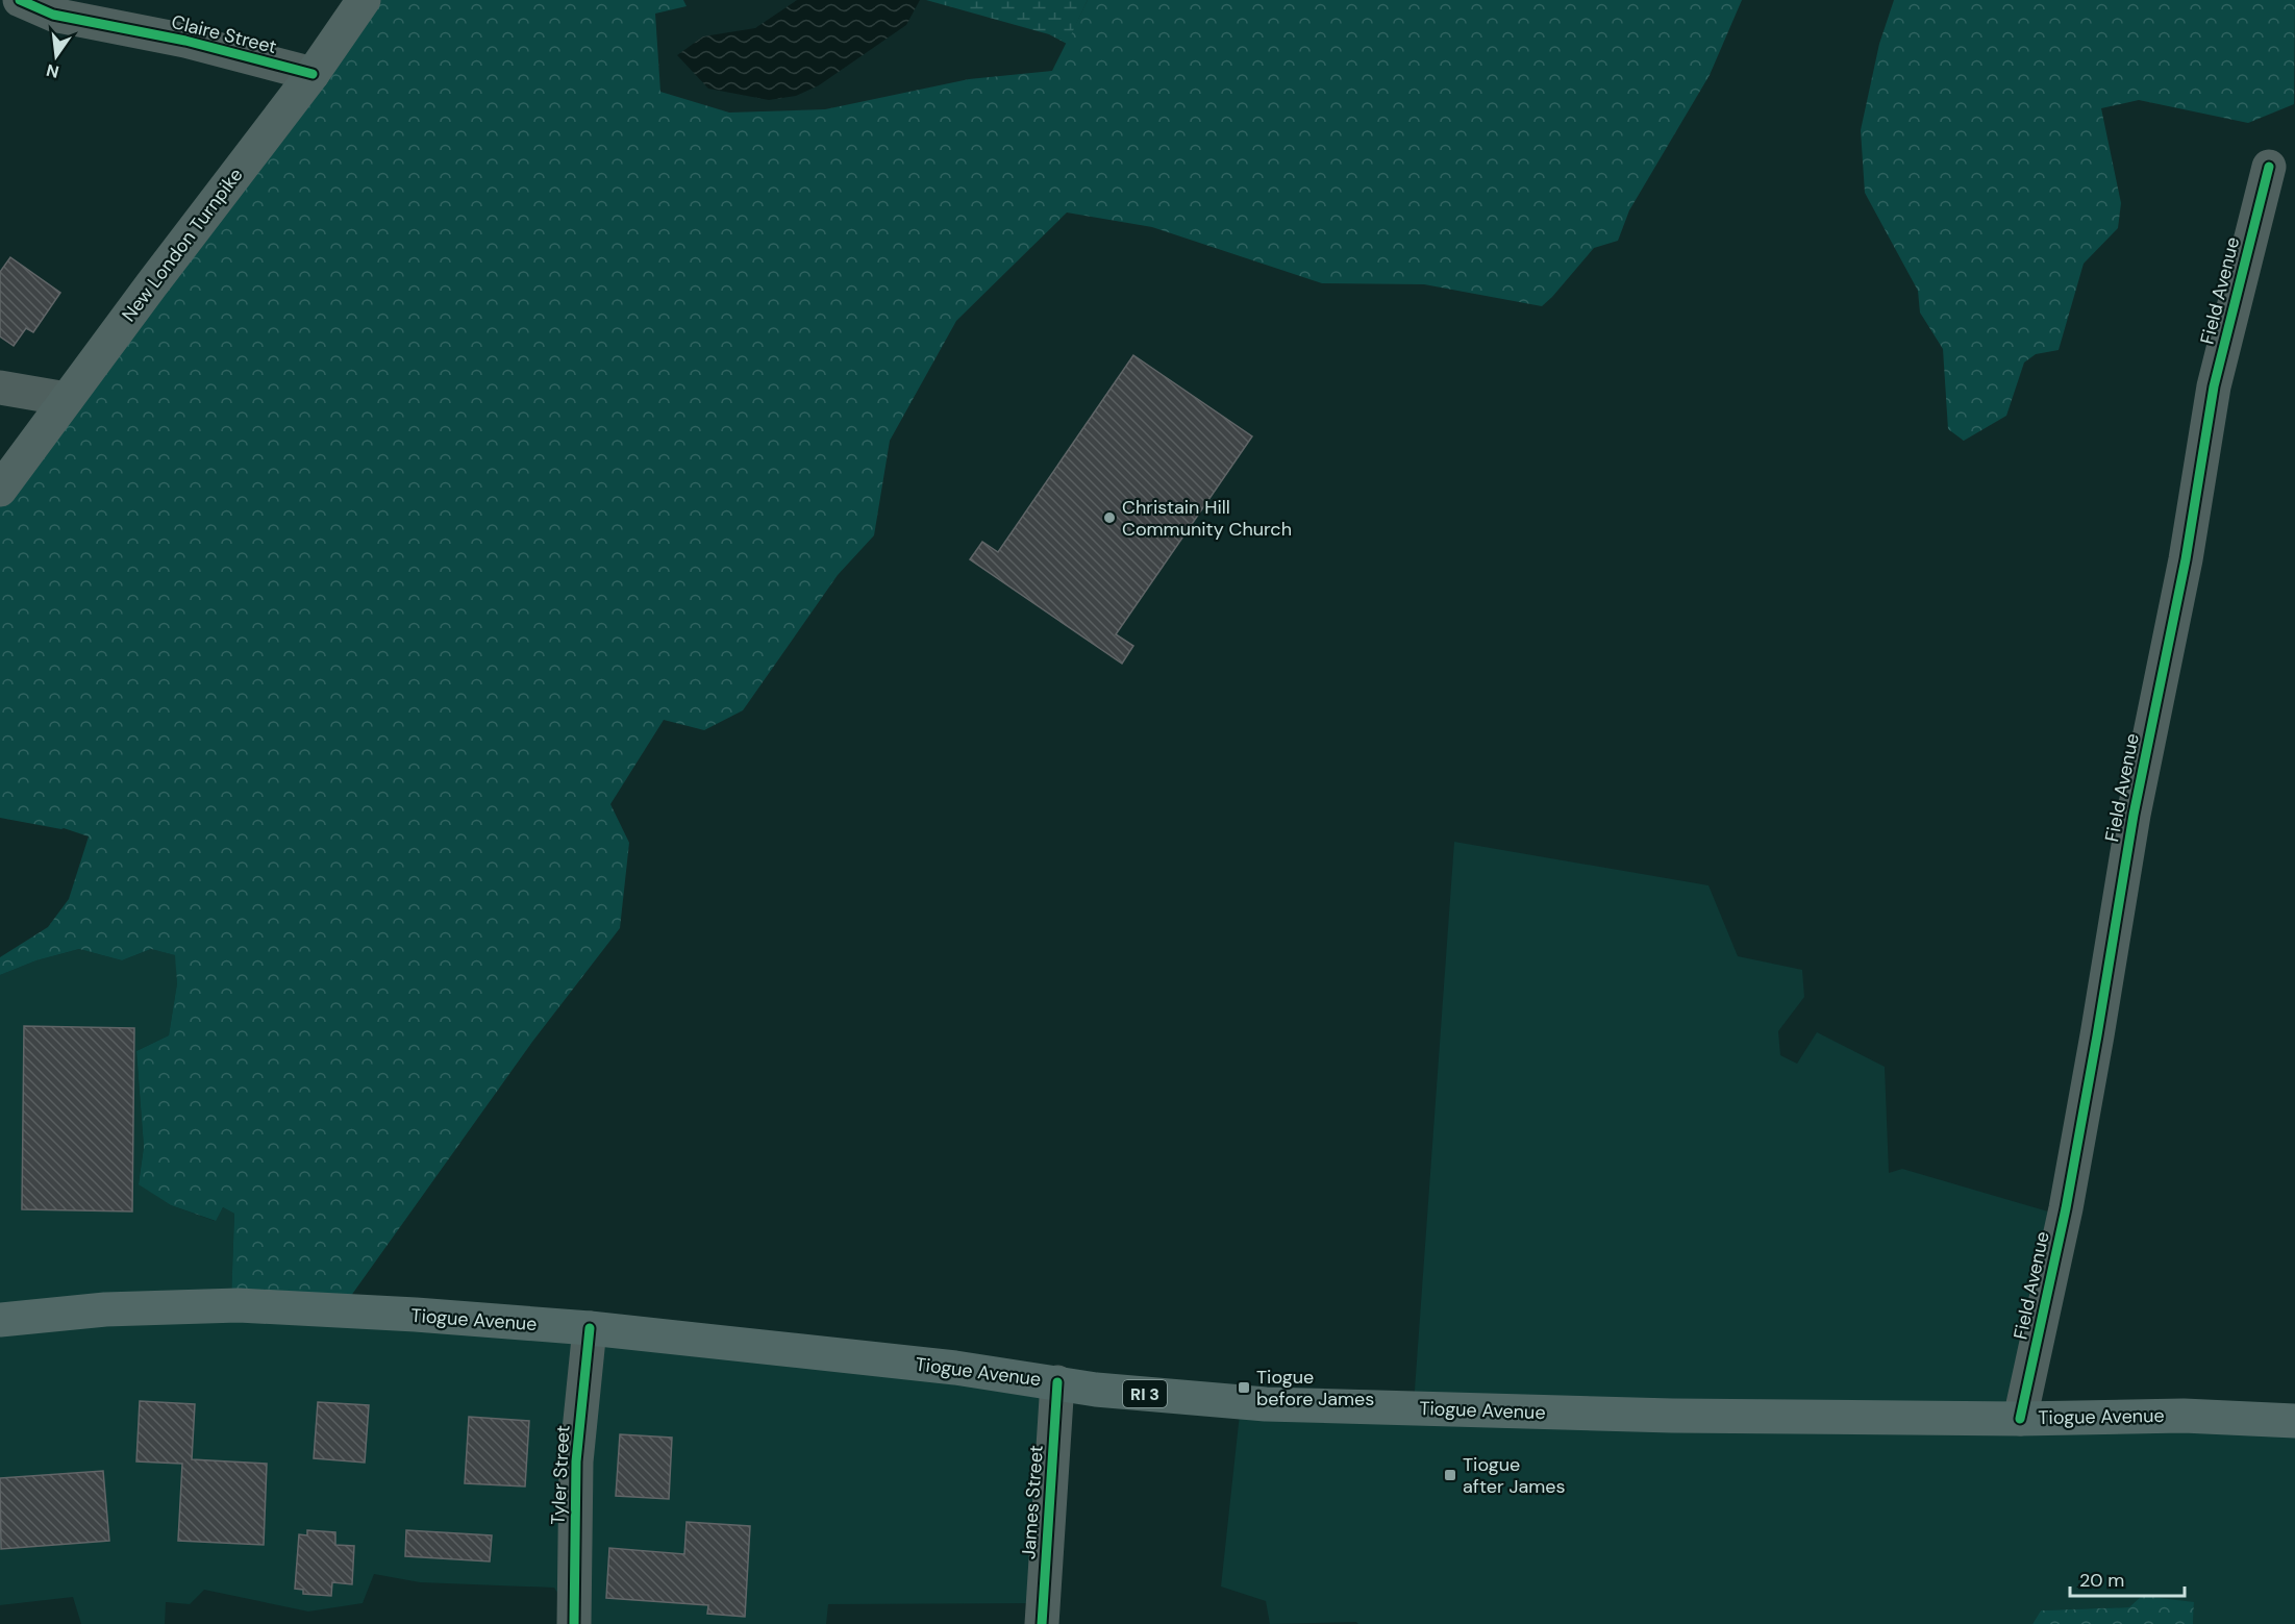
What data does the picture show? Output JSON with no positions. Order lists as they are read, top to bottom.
{
  "streets": {
    "main road": ["New London Turnpike", "Tiogue Avenue", "RI 3"],
    "street": [
      "Claire Street",
      "Field Avenue",
      "Tyler Street",
      "James Street"
    ]
  },
  "crossings": [
    ["Claire Street", "New London Turnpike"],
    ["Field Avenue", "Tiogue Avenue"],
    ["Tiogue Avenue", "Tyler Street"],
    ["Tiogue Avenue", "James Street"]
  ],
  "places": {
    "other": ["Christain Hill Community Church"],
    "transit": ["Tiogue before James", "Tiogue after James"]
  },
  "scale_bar": "20 m",
  "north": "bottom"
}
